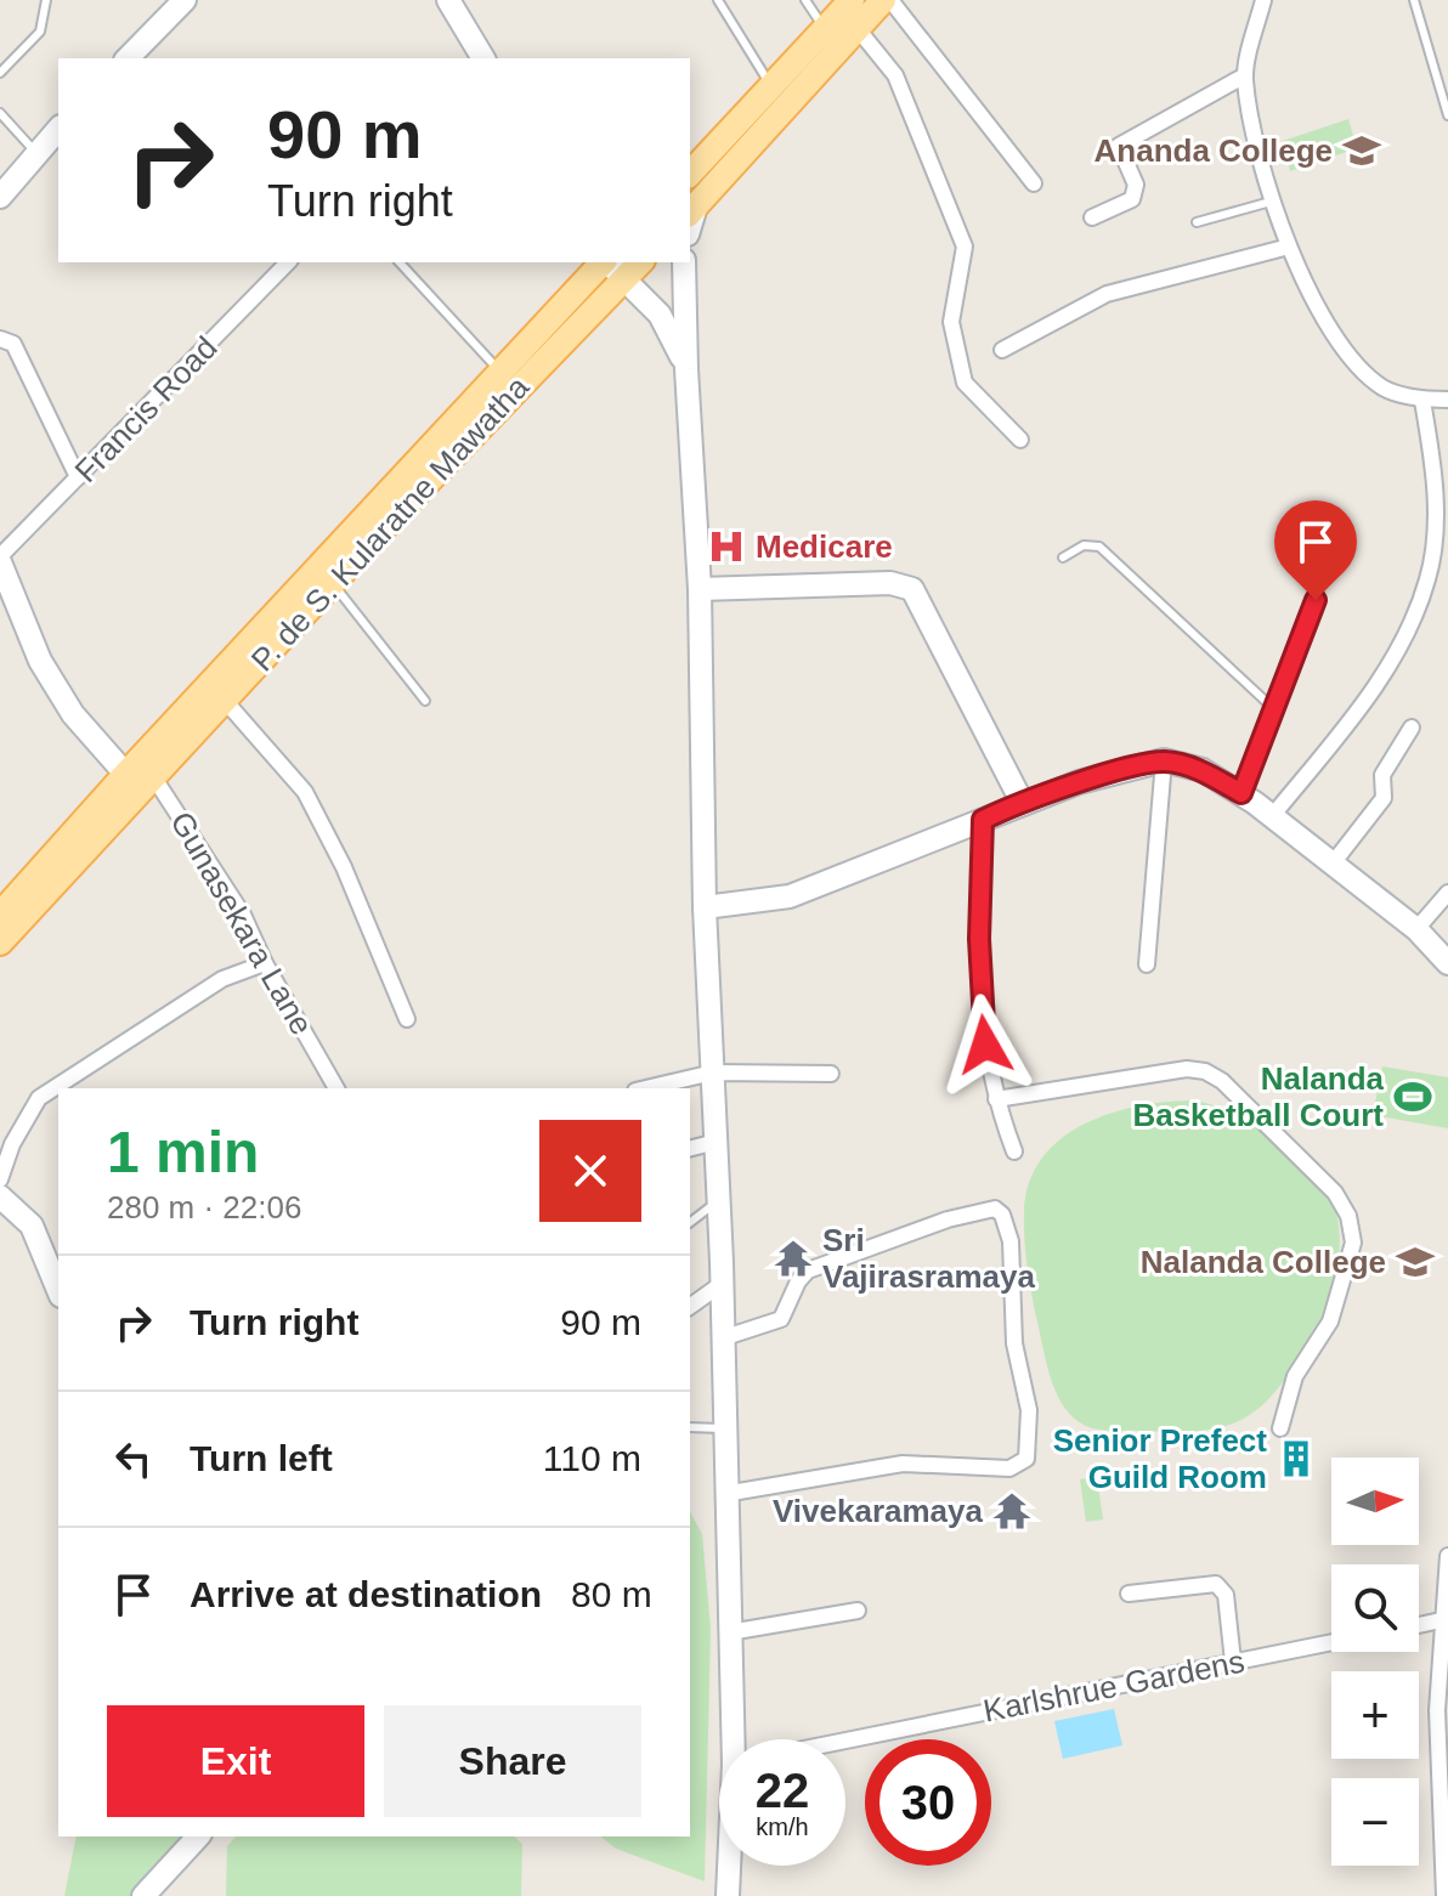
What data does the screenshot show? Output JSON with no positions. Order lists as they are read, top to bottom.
{
  "streets": {
    "main road": ["P. de S. Kularatne Mawatha"],
    "street": ["Francis Road", "Gunasekara Lane", "Karlshrue Gardens"]
  },
  "crossings": [
    ["P. de S. Kularatne Mawatha", "Gunasekara Lane"]
  ],
  "places": {
    "school or university": ["Ananda College", "Nalanda College"],
    "hospital": ["Medicare"],
    "sports": ["Nalanda Basketball Court"],
    "temple": ["Sri Vajirasramaya", "Vivekaramaya"],
    "building": ["Senior Prefect Guild Room"]
  },
  "north": "right",
  "page": {
    "turn": ["90 m", "Turn right"],
    "heading": ["1 min", "280 m · 22:06"],
    "list": [
      {
        "name": "Turn right",
        "value": "90 m"
      },
      {
        "name": "Turn left",
        "value": "110 m"
      },
      {
        "name": "Arrive at destination",
        "value": "80 m"
      }
    ],
    "map_buttons": ["+", "−"],
    "buttons": ["Exit", "Share"],
    "speed": "22 km/h",
    "limit": "30"
  }
}
